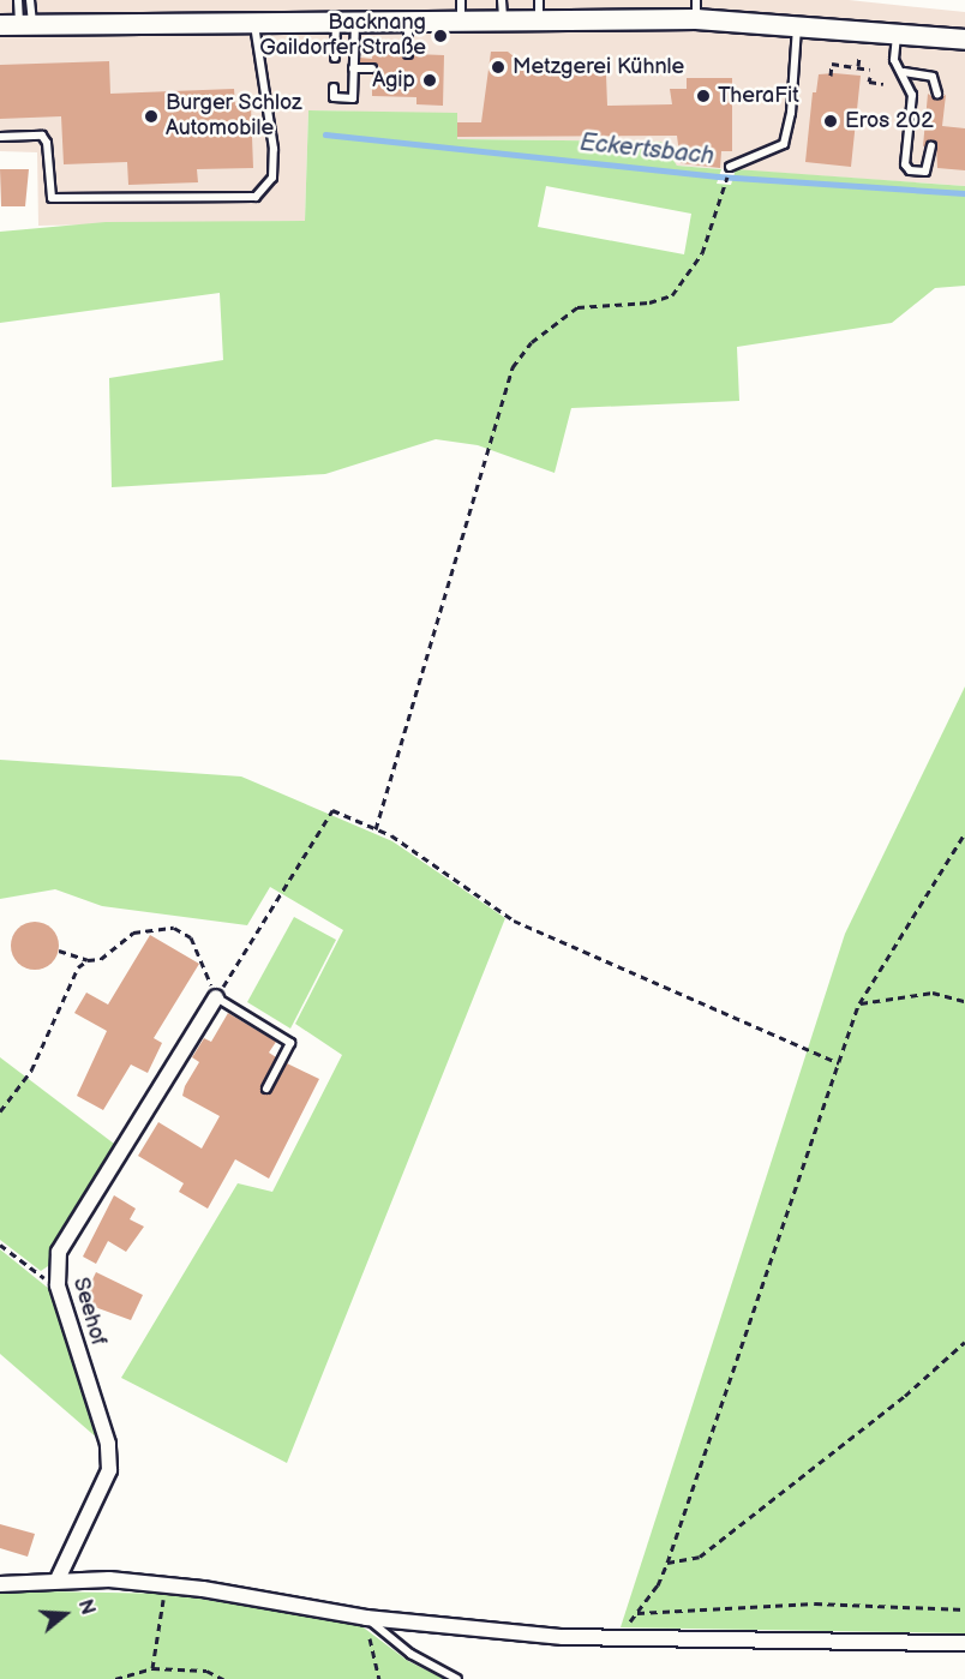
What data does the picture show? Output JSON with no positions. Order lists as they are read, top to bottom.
{
  "streets": {
    "street": ["Seehof"]
  },
  "water": ["Eckertsbach"],
  "places": [
    "Backnang Gaildorfer Straße",
    "Metzgerei Kühnle",
    "Agip",
    "TheraFit",
    "Burger Schloz Automobile",
    "Eros 202"
  ],
  "north": "right"
}
